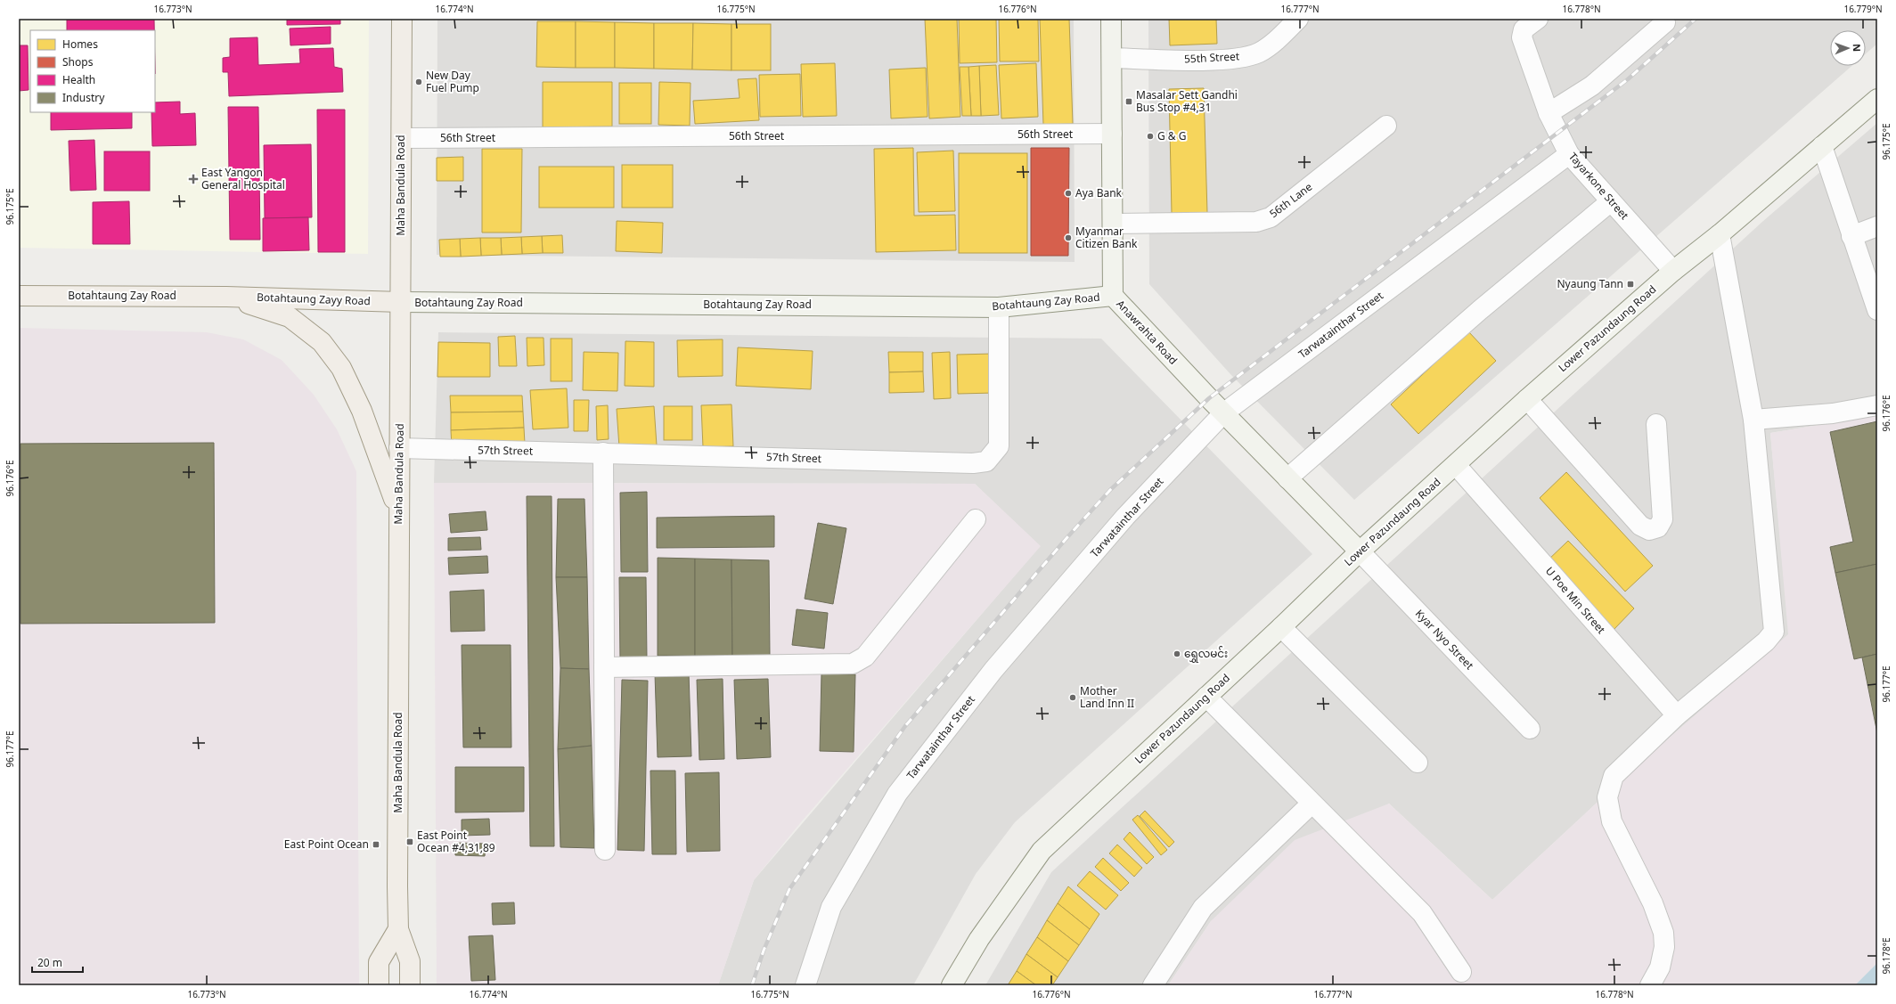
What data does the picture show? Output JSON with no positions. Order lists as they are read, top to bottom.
{
  "streets": {
    "main road": [
      "Maha Bandula Road",
      "Botahtaung Zay Road",
      "Botahtaung Zayy Road",
      "Lower Pazundaung Road",
      "Anawrahta Road"
    ],
    "street": [
      "55th Street",
      "56th Street",
      "Tayarkone Street",
      "56th Lane",
      "Tarwatainthar Street",
      "57th Street",
      "U Poe Min Street",
      "Kyar Nyo Street"
    ]
  },
  "crossings": [
    ["55th Street", "Anawrahta Road"],
    ["56th Street", "Maha Bandula Road"],
    ["56th Street", "Anawrahta Road"],
    ["Maha Bandula Road", "Botahtaung Zay Road"],
    ["Maha Bandula Road", "Botahtaung Zayy Road"],
    ["Maha Bandula Road", "57th Street"],
    ["Tayarkone Street", "Tarwatainthar Street"],
    ["Tayarkone Street", "Lower Pazundaung Road"],
    ["56th Lane", "Anawrahta Road"],
    ["Botahtaung Zay Road", "Botahtaung Zayy Road"],
    ["Botahtaung Zay Road", "Anawrahta Road"],
    ["Botahtaung Zay Road", "57th Street"],
    ["Tarwatainthar Street", "Anawrahta Road"],
    ["Lower Pazundaung Road", "Anawrahta Road"],
    ["Lower Pazundaung Road", "U Poe Min Street"],
    ["Lower Pazundaung Road", "Kyar Nyo Street"],
    ["Anawrahta Road", "Kyar Nyo Street"]
  ],
  "places": {
    "other": [
      "New Day Fuel Pump",
      "G & G",
      "Aya Bank",
      "Myanmar Citizen Bank",
      "ရွှေလမင်း",
      "Mother Land Inn II"
    ],
    "transit": [
      "Masalar Sett Gandhi Bus Stop #4,31",
      "Nyaung Tann",
      "East Point Ocean #4,31,89",
      "East Point Ocean"
    ],
    "health": ["East Yangon General Hospital"]
  },
  "legend": [
    "Homes",
    "Shops",
    "Health",
    "Industry"
  ],
  "scale_bar": "20 m",
  "north": "right",
  "coordinates": [
    "16.773°N",
    "16.774°N",
    "16.775°N",
    "16.776°N",
    "16.777°N",
    "16.778°N",
    "16.779°N",
    "96.175°E",
    "96.176°E",
    "96.177°E",
    "96.178°E"
  ]
}
